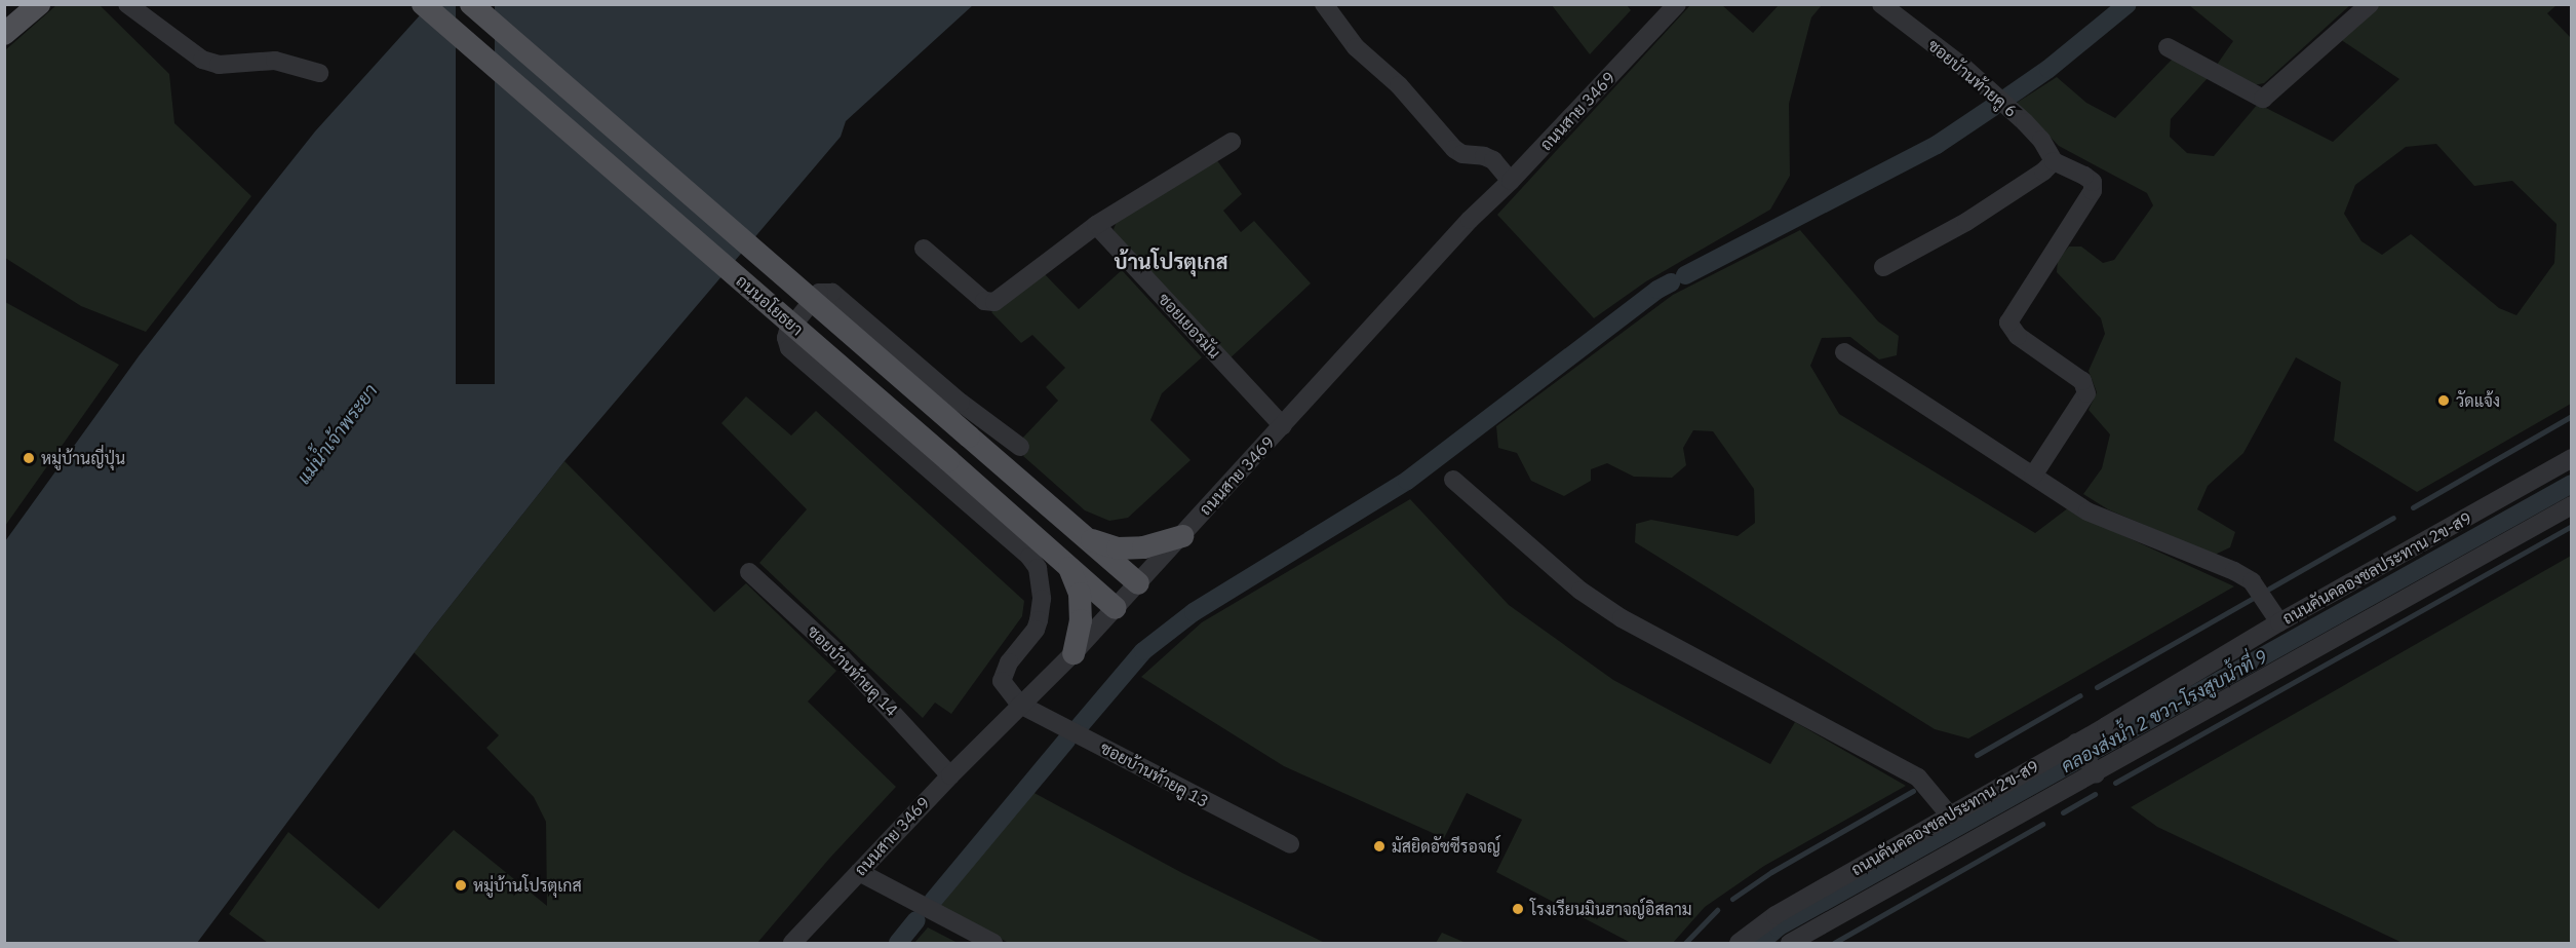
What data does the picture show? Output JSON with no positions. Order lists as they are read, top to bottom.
{
  "streets": {
    "main road": ["ถนนอโยธยา"],
    "street": [
      "ซอยบ้านท้ายคู 6",
      "ถนนสาย 3469",
      "ซอยเยอรมัน",
      "ถนนคันคลองชลประทาน 2ข-ส9",
      "ซอยบ้านท้ายคู 14",
      "ซอยบ้านท้ายคู 13"
    ]
  },
  "crossings": [
    ["ถนนสาย 3469", "ถนนอโยธยา"],
    ["ถนนสาย 3469", "ซอยเยอรมัน"],
    ["ถนนสาย 3469", "ซอยบ้านท้ายคู 14"],
    ["ถนนสาย 3469", "ซอยบ้านท้ายคู 13"]
  ],
  "districts": ["บ้านโปรตุเกส"],
  "water": ["แม่น้ำเจ้าพระยา", "คลองส่งน้ำ 2 ขวา-โรงสูบน้ำที่ 9"],
  "places": [
    "วัดแจ้ง",
    "หมู่บ้านญี่ปุ่น",
    "มัสยิดอัซซีรอจญ์",
    "หมู่บ้านโปรตุเกส",
    "โรงเรียนมินฮาจญ์อิสลาม"
  ]
}
